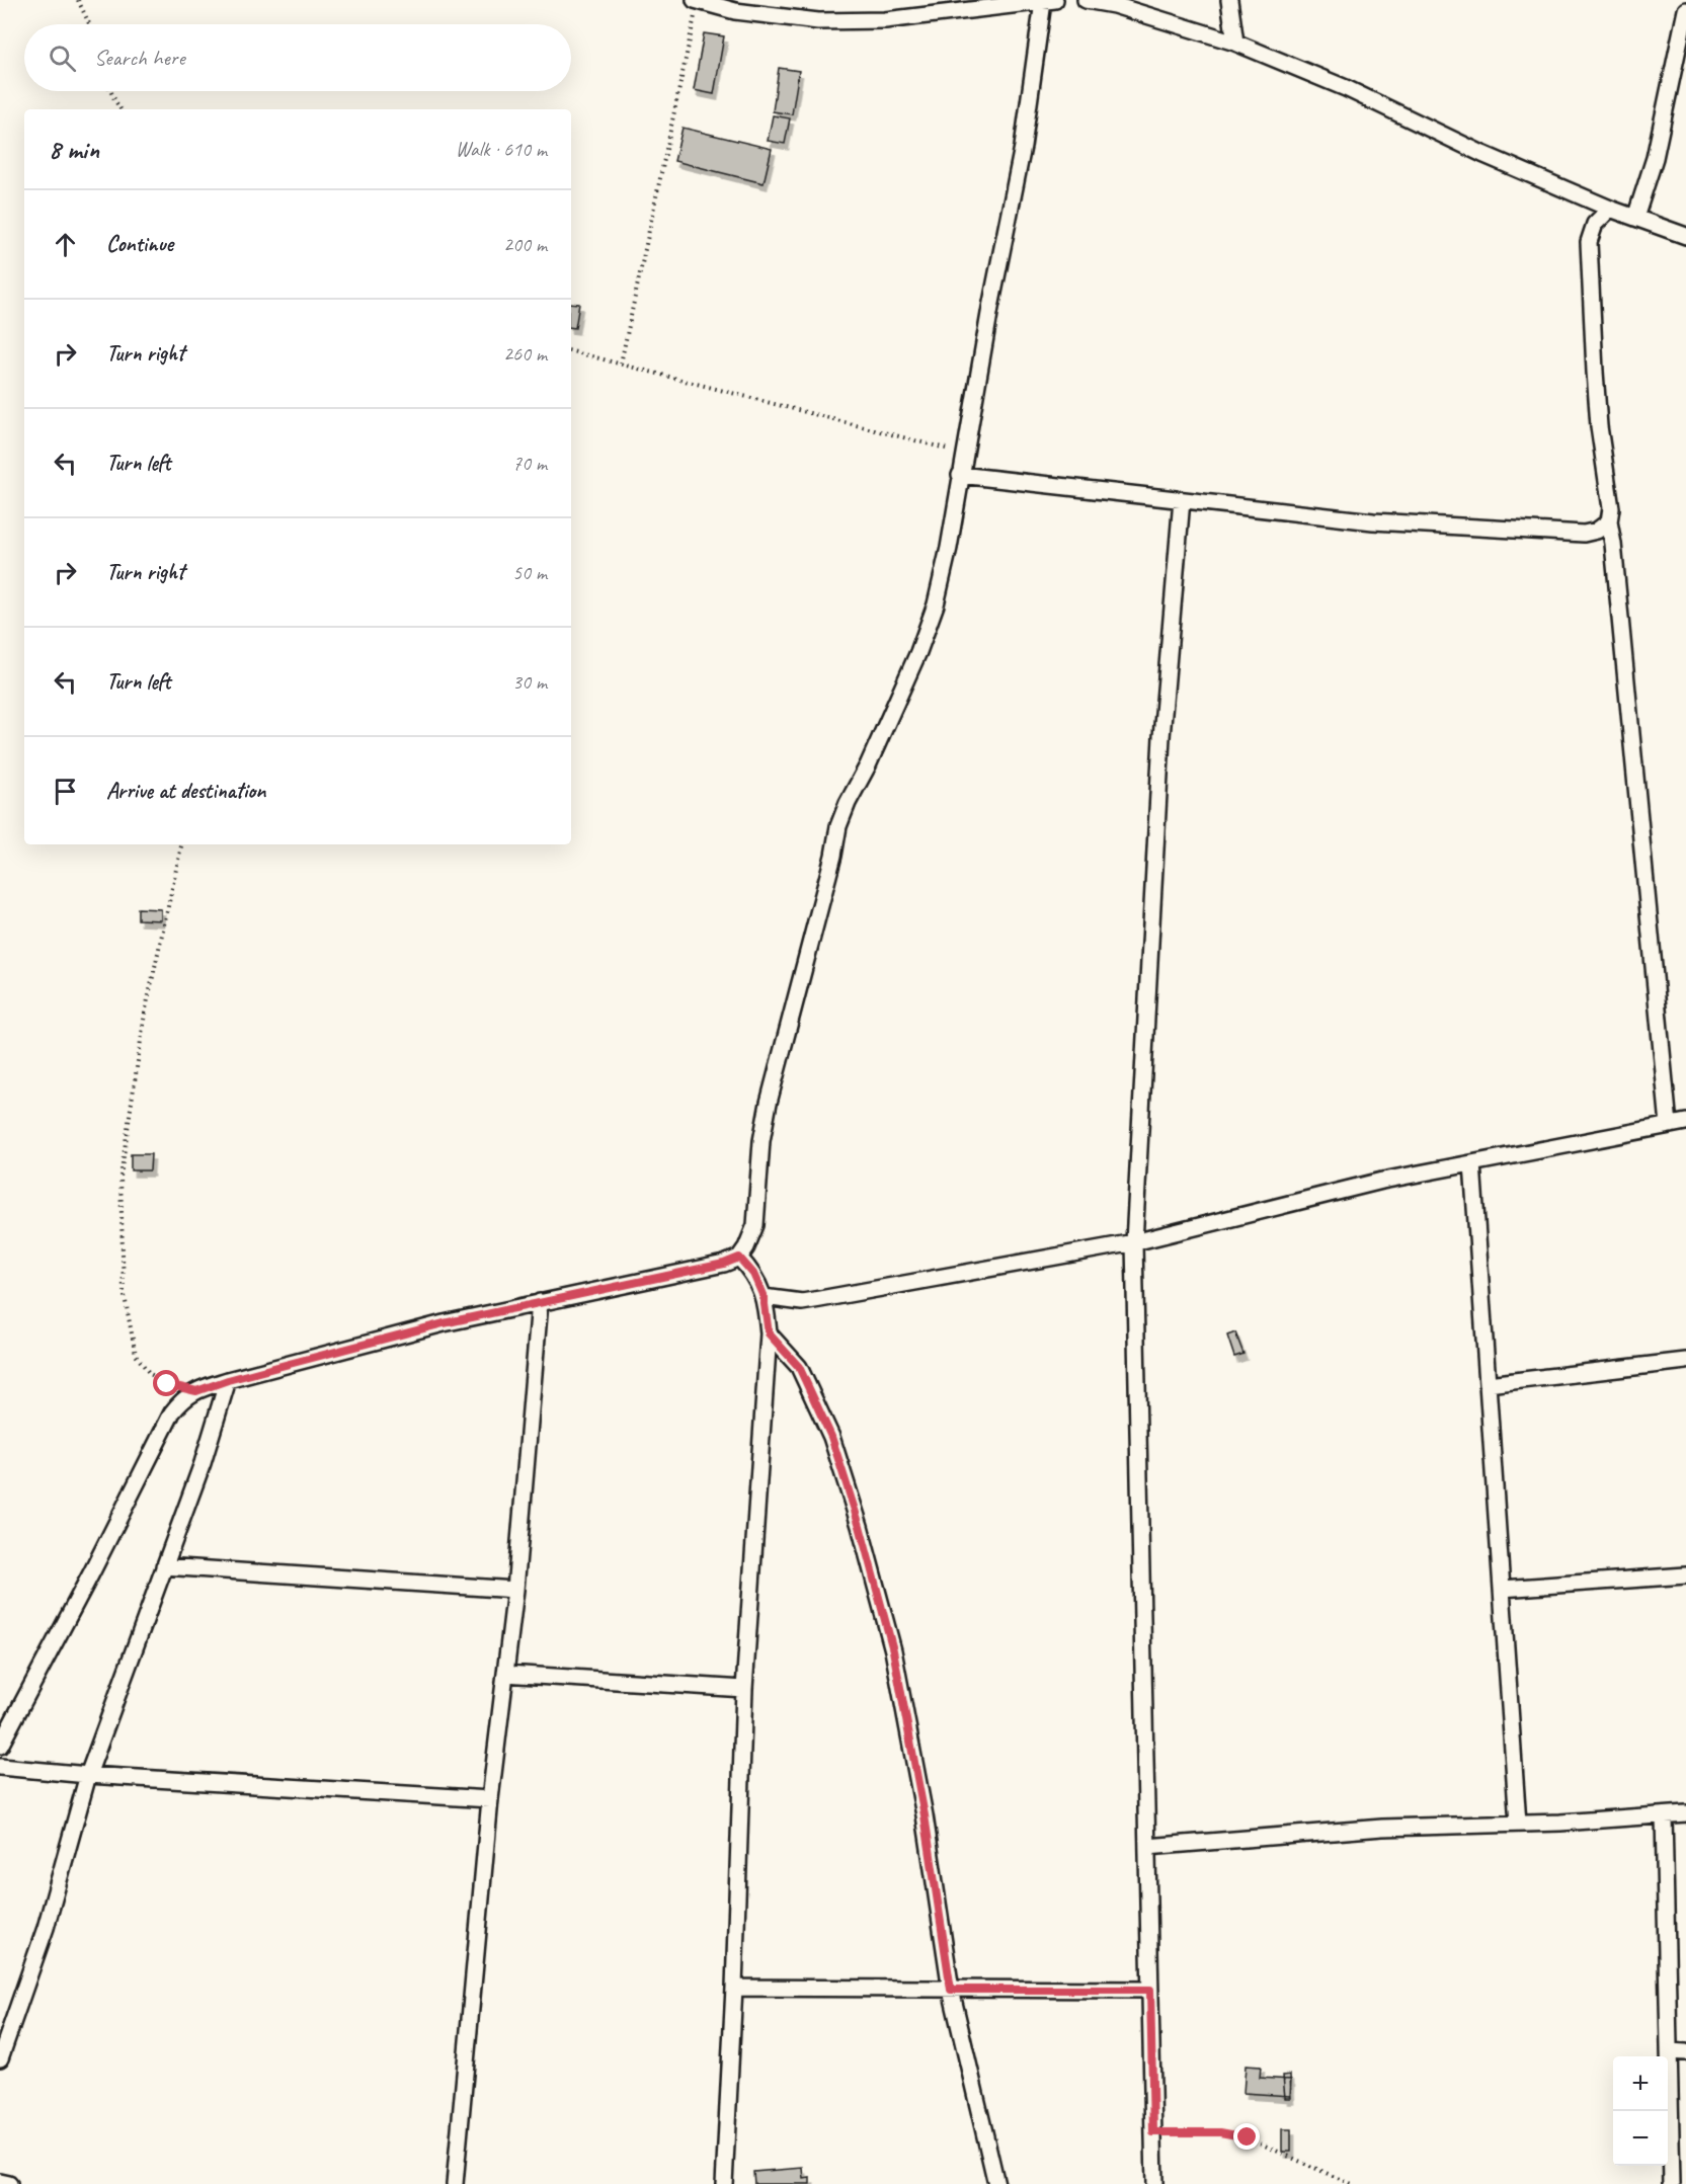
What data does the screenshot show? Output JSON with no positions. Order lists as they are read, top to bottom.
{
  "page": {
    "search": "Search here",
    "heading": ["8 min", "Walk · 610 m"],
    "list": [
      ["Continue", "200 m"],
      ["Turn right", "260 m"],
      ["Turn left", "70 m"],
      ["Turn right", "50 m"],
      ["Turn left", "30 m"],
      "Arrive at destination"
    ],
    "map_buttons": ["+", "−"]
  }
}
